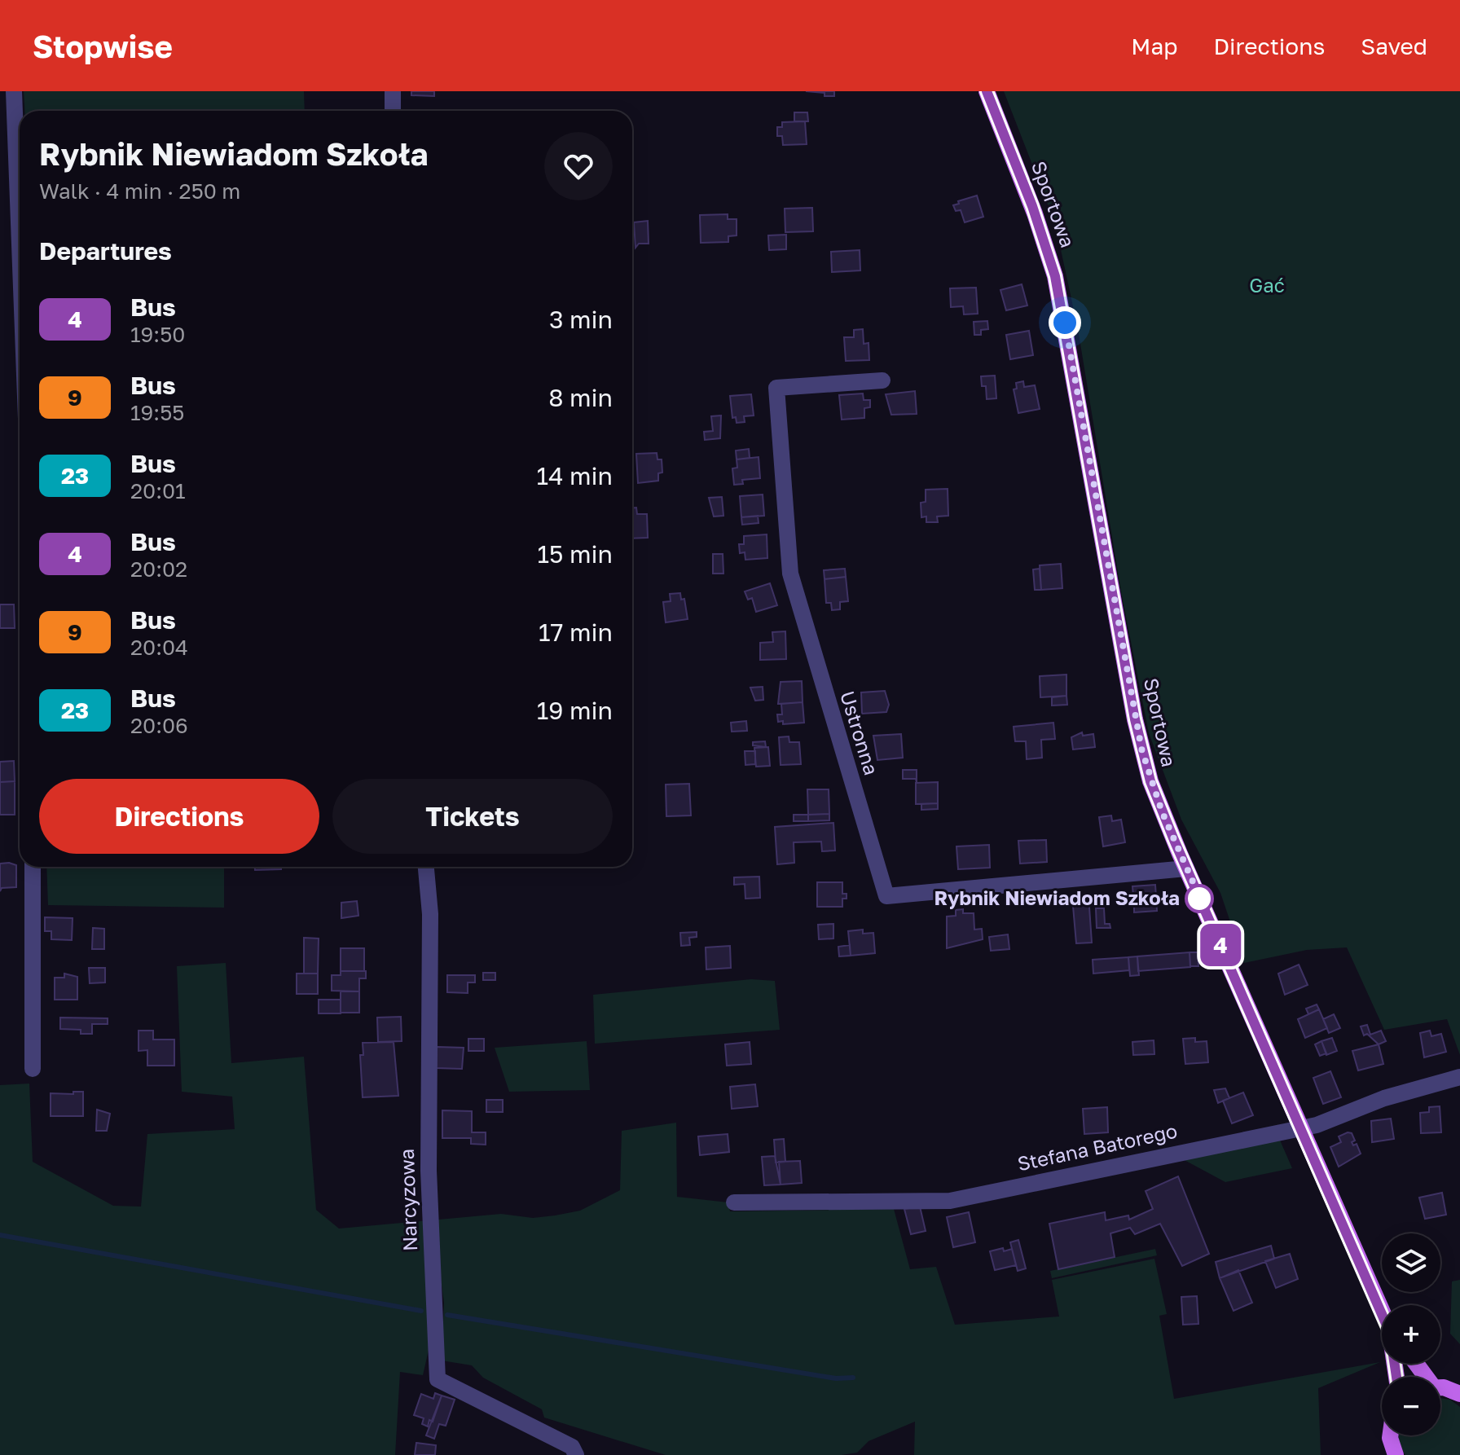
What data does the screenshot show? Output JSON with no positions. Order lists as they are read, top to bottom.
{
  "streets": {
    "main road": ["Sportowa"],
    "street": ["Ustronna", "Stefana Batorego", "Narcyzowa"]
  },
  "crossings": [
    ["Sportowa", "Ustronna"],
    ["Sportowa", "Stefana Batorego"]
  ],
  "parks": ["Gać"],
  "places": ["Rybnik Niewiadom Szkoła"],
  "lines": ["bus line 4"],
  "page": {
    "header": "Stopwise",
    "nav": ["Map", "Directions", "Saved"],
    "on_map": "4",
    "heading": [
      ["Rybnik Niewiadom Szkoła", "Walk · 4 min · 250 m"],
      "Departures"
    ],
    "list": [
      {
        "mark": "4",
        "name": "Bus",
        "note": "19:50",
        "value": "3 min"
      },
      {
        "mark": "9",
        "name": "Bus",
        "note": "19:55",
        "value": "8 min"
      },
      {
        "mark": "23",
        "name": "Bus",
        "note": "20:01",
        "value": "14 min"
      },
      {
        "mark": "4",
        "name": "Bus",
        "note": "20:02",
        "value": "15 min"
      },
      {
        "mark": "9",
        "name": "Bus",
        "note": "20:04",
        "value": "17 min"
      },
      {
        "mark": "23",
        "name": "Bus",
        "note": "20:06",
        "value": "19 min"
      }
    ],
    "buttons": ["Directions", "Tickets"],
    "map_buttons": ["+", "−"]
  }
}
